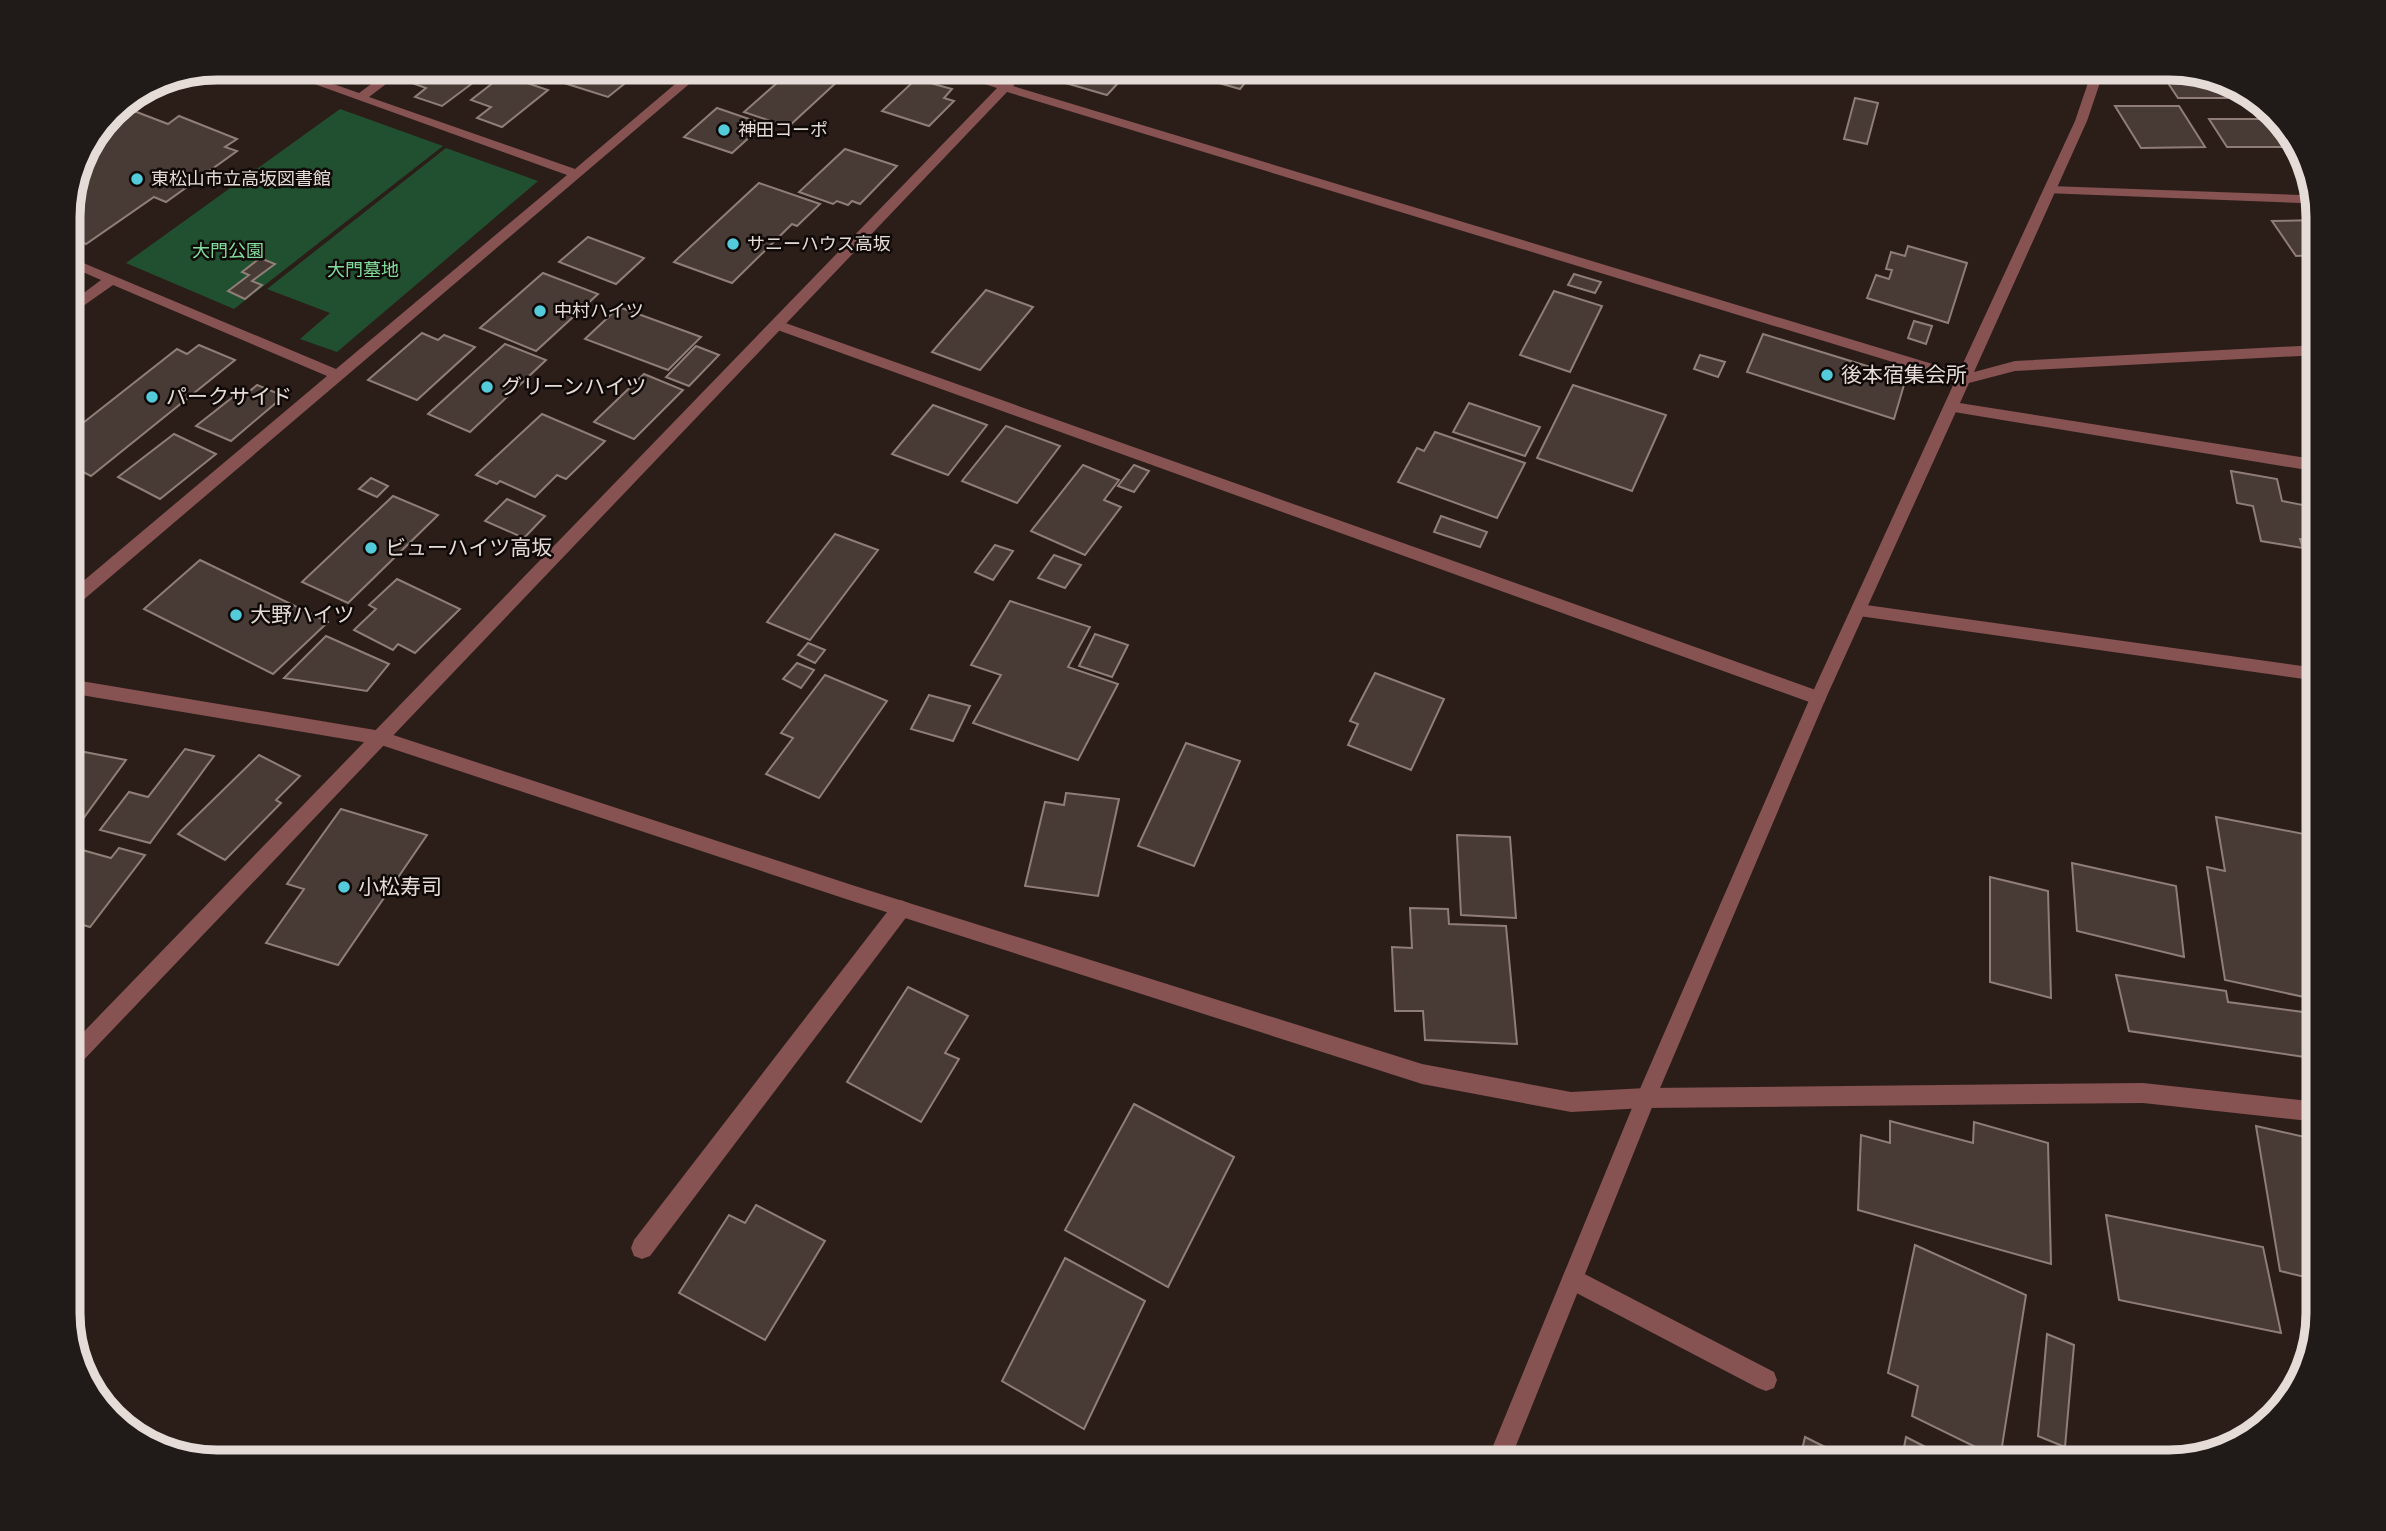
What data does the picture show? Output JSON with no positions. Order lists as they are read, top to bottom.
{
  "parks": ["大門公園", "大門墓地"],
  "places": [
    "神田コーポ",
    "東松山市立高坂図書館",
    "サニーハウス高坂",
    "中村ハイツ",
    "後本宿集会所",
    "グリーンハイツ",
    "パークサイド",
    "ビューハイツ高坂",
    "大野ハイツ",
    "小松寿司"
  ]
}
